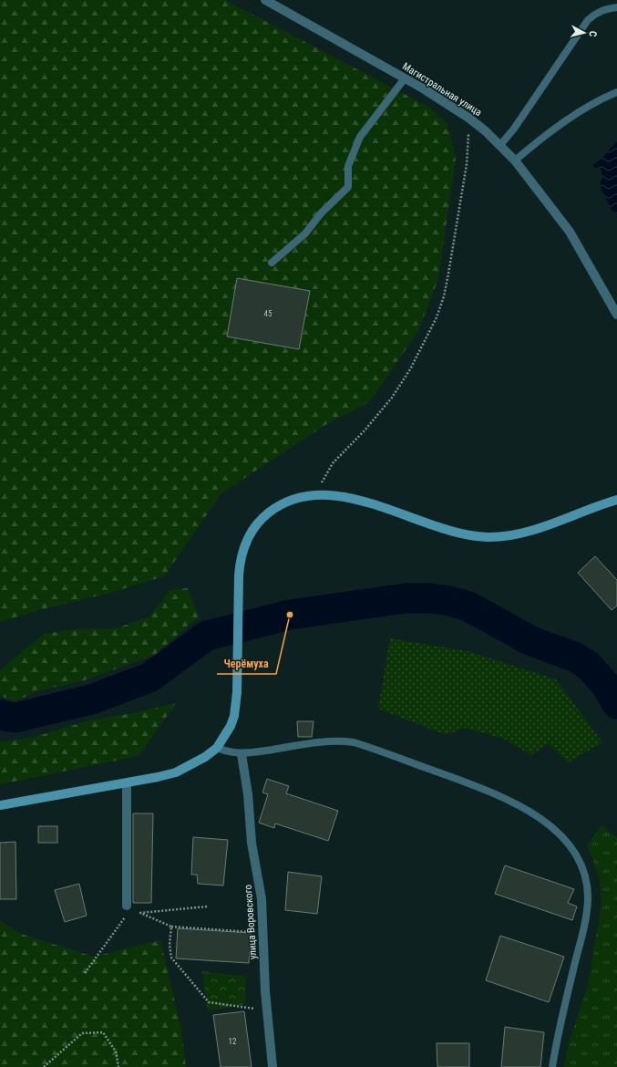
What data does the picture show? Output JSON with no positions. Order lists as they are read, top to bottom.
{
  "streets": {
    "street": ["Магистральная улица", "улица Воровского"]
  },
  "places": ["Черёмуха"],
  "house_numbers": ["45", "12"],
  "north": "right"
}
